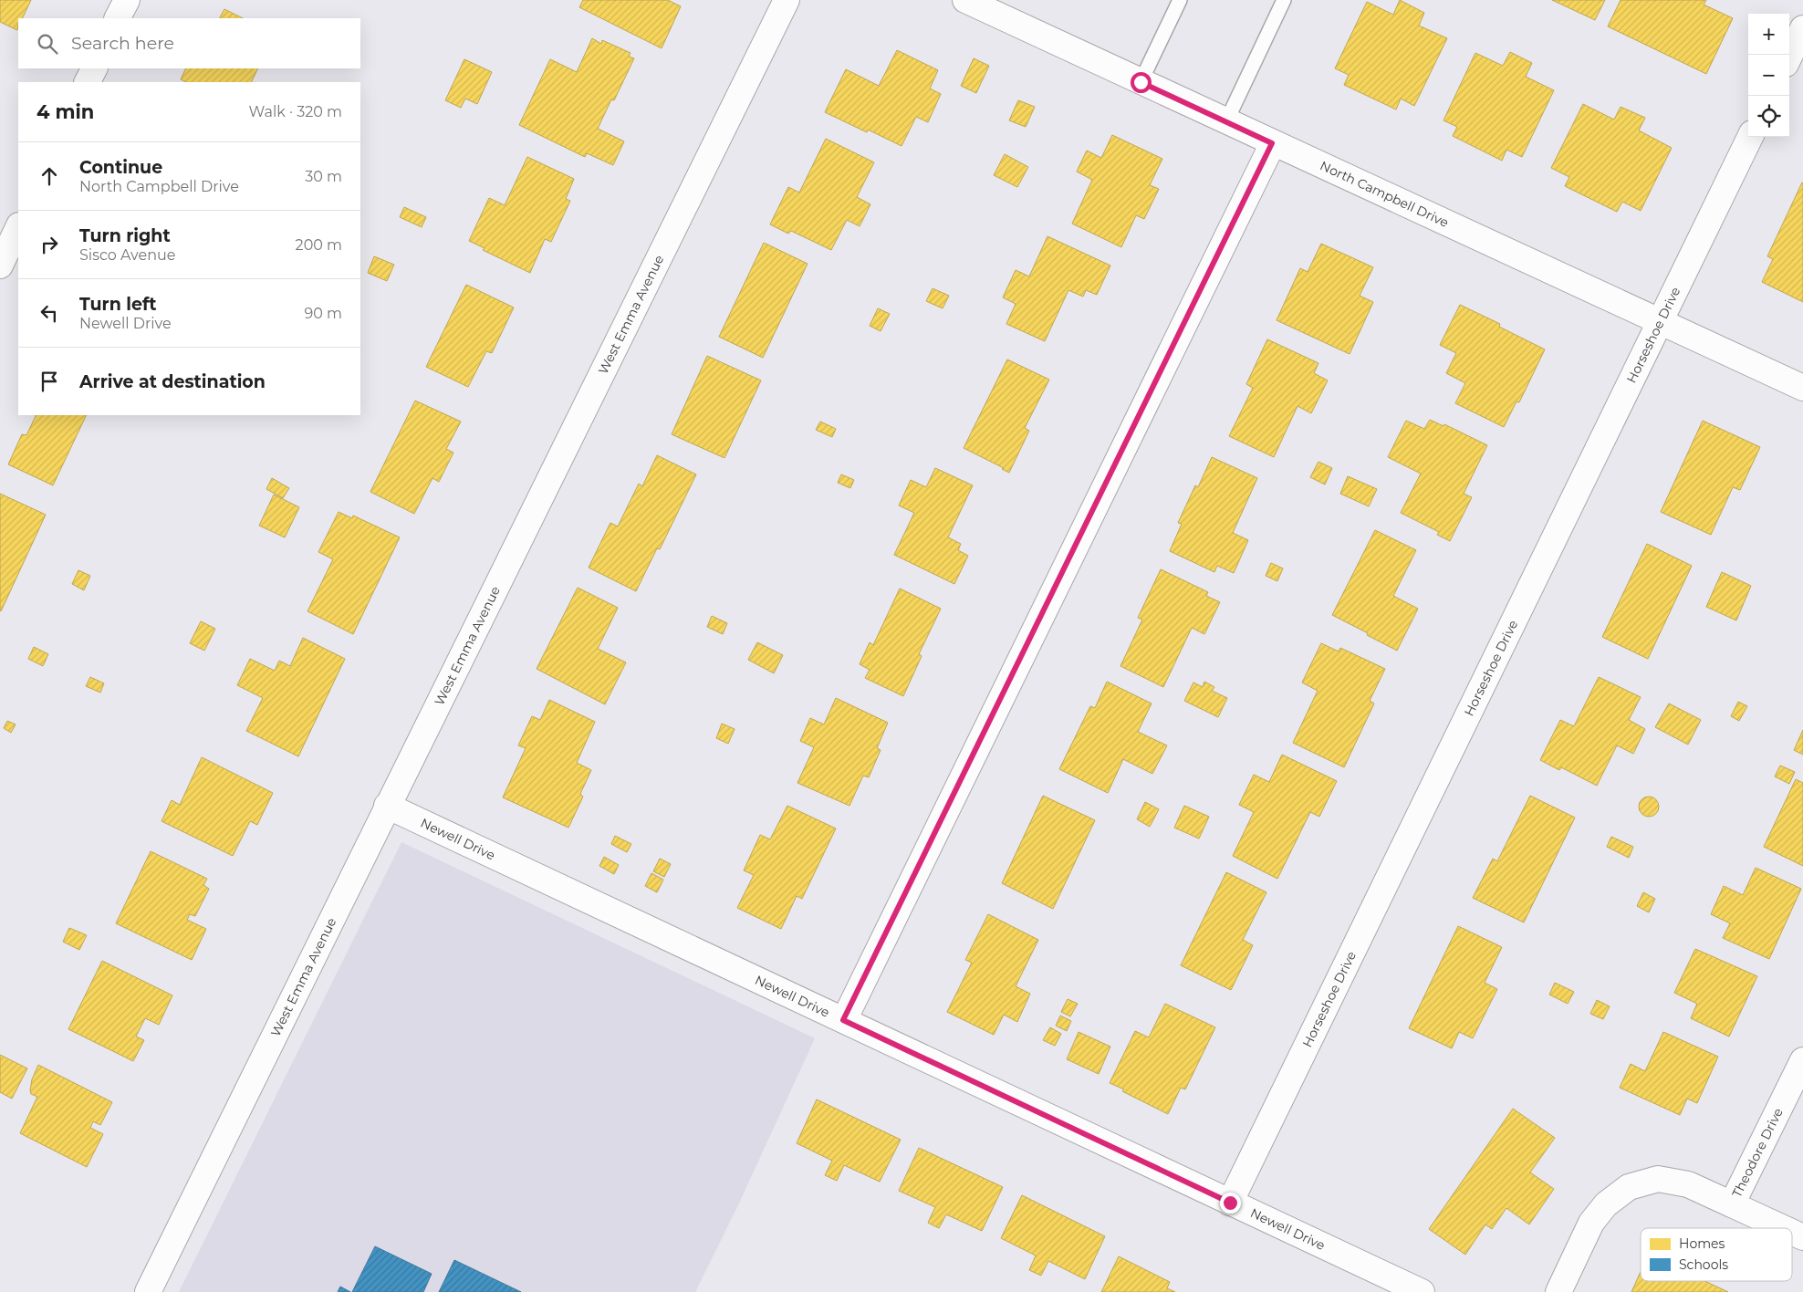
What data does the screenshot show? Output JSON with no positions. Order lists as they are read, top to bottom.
{
  "streets": {
    "street": [
      "North Campbell Drive",
      "West Emma Avenue",
      "Horseshoe Drive",
      "Newell Drive",
      "Theodore Drive"
    ]
  },
  "crossings": [
    ["North Campbell Drive", "Horseshoe Drive"],
    ["West Emma Avenue", "Newell Drive"],
    ["Horseshoe Drive", "Newell Drive"]
  ],
  "legend": ["Homes", "Schools"],
  "page": {
    "map_buttons": ["+", "−"],
    "search": "Search here",
    "heading": ["4 min", "Walk · 320 m"],
    "list": [
      ["Continue", "North Campbell Drive", "30 m"],
      ["Turn right", "Sisco Avenue", "200 m"],
      ["Turn left", "Newell Drive", "90 m"],
      "Arrive at destination"
    ]
  }
}
